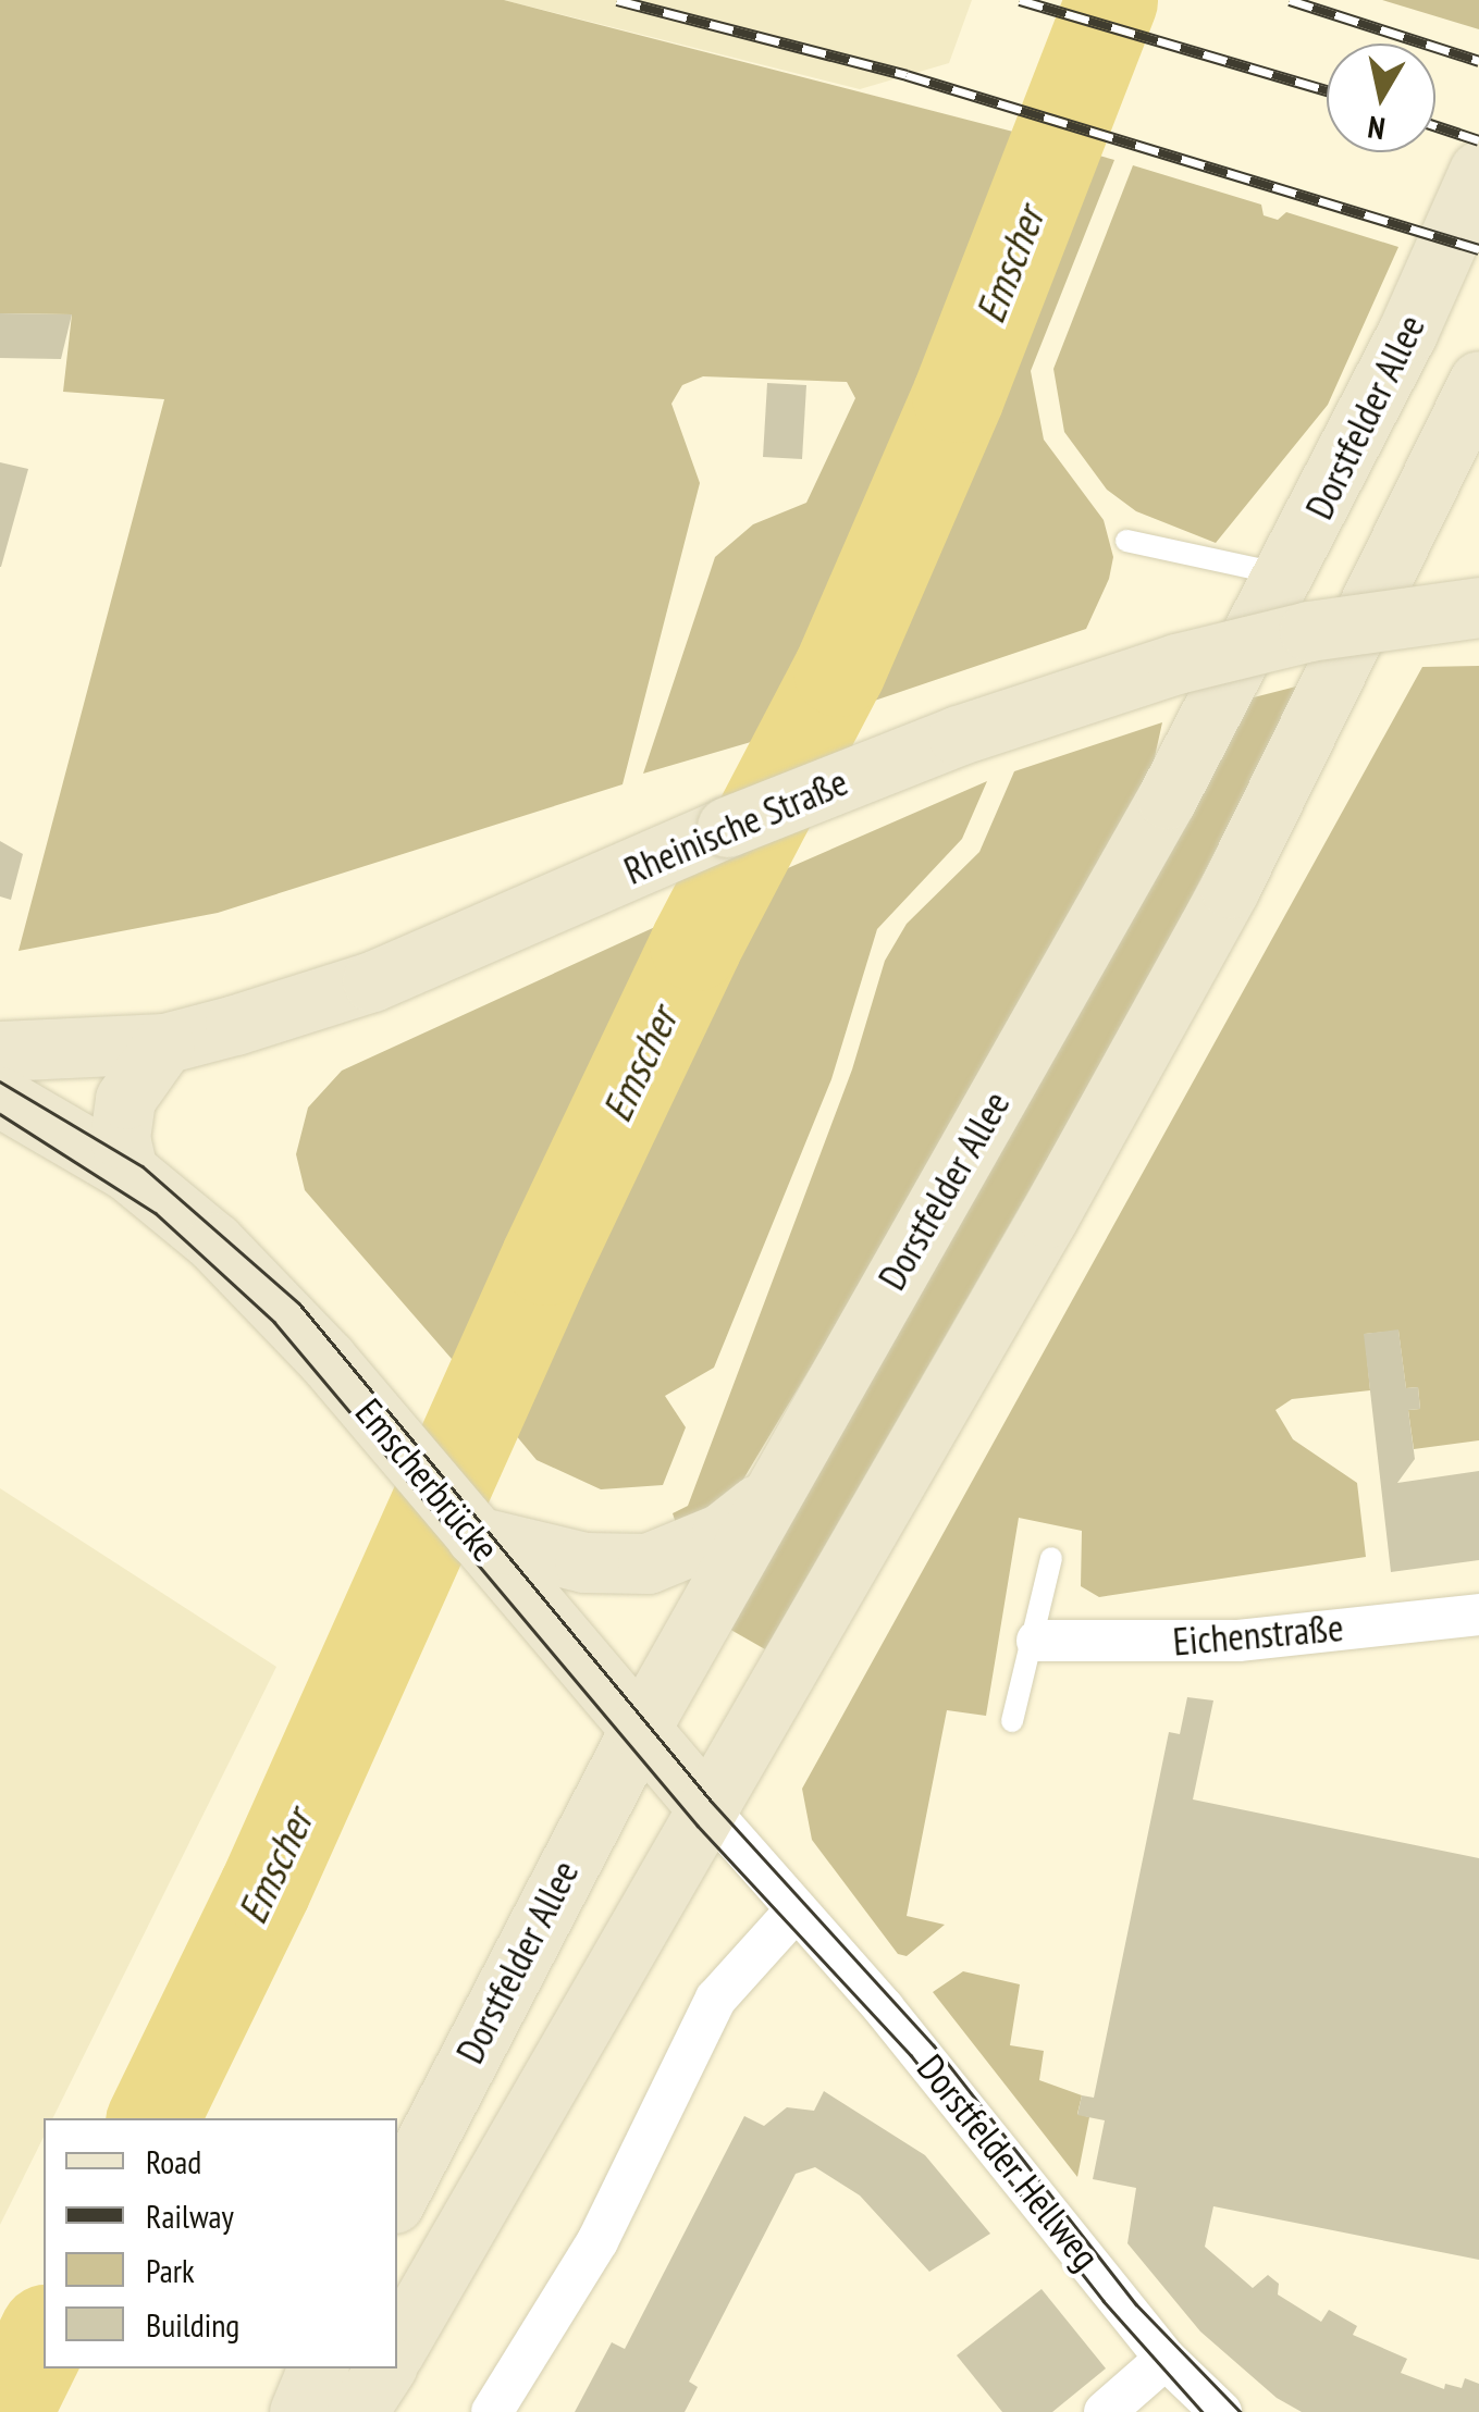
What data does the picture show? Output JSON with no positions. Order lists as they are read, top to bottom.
{
  "streets": {
    "main road": ["Dorstfelder Allee", "Rheinische Straße", "Emscherbrücke"],
    "street": ["Eichenstraße", "Dorstfelder Hellweg"]
  },
  "crossings": [
    ["Dorstfelder Allee", "Emscherbrücke"],
    ["Emscherbrücke", "Dorstfelder Hellweg"]
  ],
  "water": ["Emscher"],
  "legend": [
    "Road",
    "Railway",
    "Park",
    "Building"
  ],
  "north": "bottom"
}
